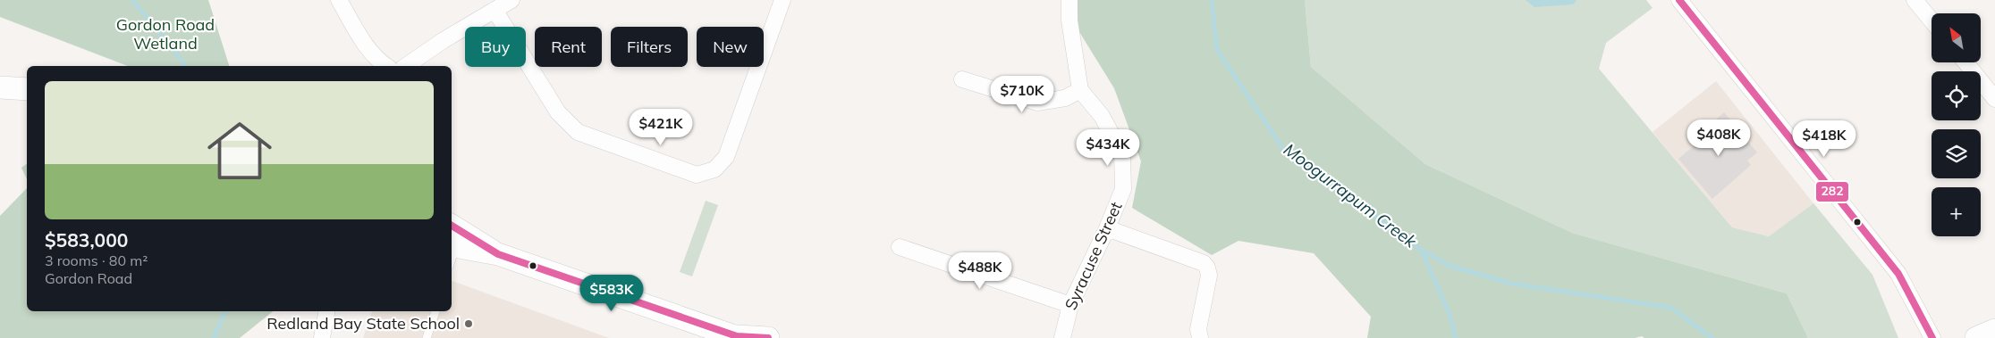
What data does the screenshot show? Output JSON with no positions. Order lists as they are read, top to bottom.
{
  "streets": {
    "street": ["Syracuse Street"]
  },
  "water": ["Moogurrapum Creek"],
  "parks": ["Gordon Road Wetland"],
  "places": ["Redland Bay State School"],
  "lines": ["transit line 282"],
  "north": "top left",
  "page": {
    "map_buttons": "+",
    "chip": [
      "Buy",
      "Rent",
      "Filters",
      "New"
    ],
    "list": [
      {
        "name": "$583,000",
        "note": "3 rooms · 80 m² · Gordon Road"
      }
    ],
    "price": [
      "$710K",
      "$421K",
      "$408K",
      "$418K",
      "$434K",
      "$488K",
      "$583K"
    ]
  }
}
